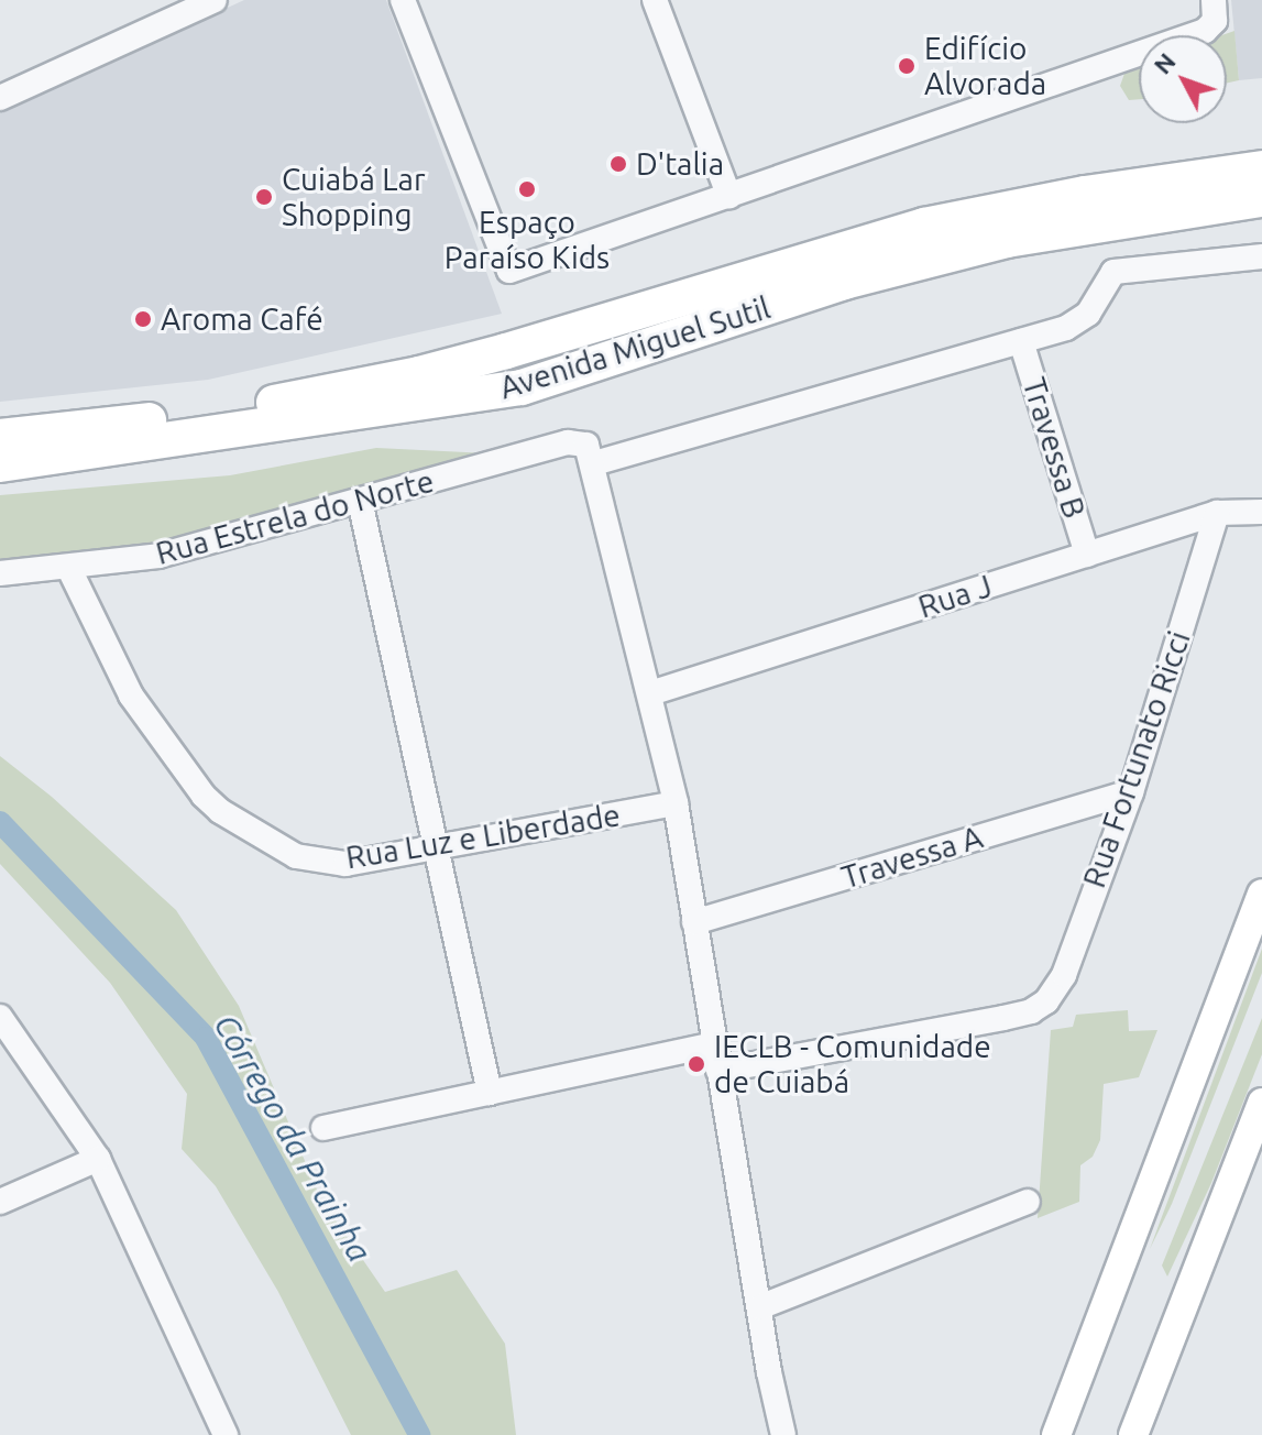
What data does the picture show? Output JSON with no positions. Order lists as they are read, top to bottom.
{
  "streets": {
    "highway": ["Avenida Miguel Sutil"],
    "street": [
      "Travessa B",
      "Rua Estrela do Norte",
      "Rua J",
      "Rua Fortunato Ricci",
      "Rua Luz e Liberdade",
      "Travessa A"
    ]
  },
  "crossings": [
    ["Travessa B", "Rua Estrela do Norte"],
    ["Travessa B", "Rua J"],
    ["Rua Estrela do Norte", "Rua Luz e Liberdade"],
    ["Rua J", "Rua Fortunato Ricci"],
    ["Rua Fortunato Ricci", "Travessa A"]
  ],
  "water": ["Córrego da Prainha"],
  "places": [
    "Edifício Alvorada",
    "D'talia",
    "Espaço Paraíso Kids",
    "Cuiabá Lar Shopping",
    "Aroma Café",
    "IECLB - Comunidade de Cuiabá"
  ],
  "north": "top left"
}
